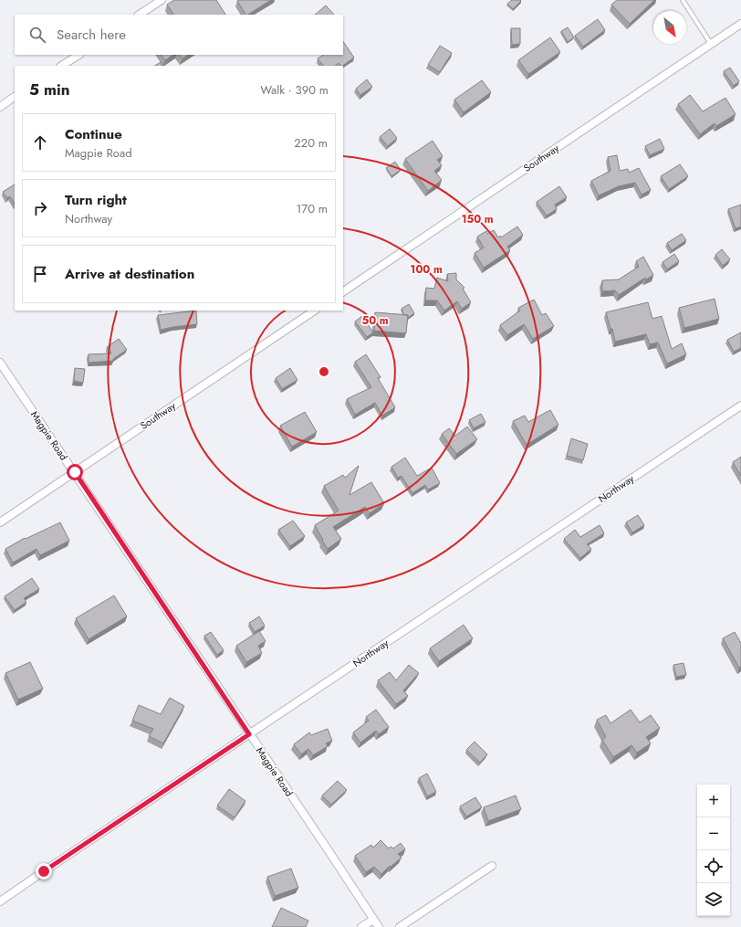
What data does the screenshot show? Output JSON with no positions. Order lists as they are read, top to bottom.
{
  "streets": {
    "street": ["Southway", "Magpie Road", "Northway"]
  },
  "crossings": [
    ["Southway", "Magpie Road"],
    ["Magpie Road", "Northway"]
  ],
  "north": "bottom right",
  "page": {
    "search": "Search here",
    "heading": ["5 min", "Walk · 390 m"],
    "list": [
      ["Continue", "Magpie Road", "220 m"],
      ["Turn right", "Northway", "170 m"],
      "Arrive at destination"
    ],
    "map_buttons": ["+", "−"]
  },
  "rings": ["150 m", "100 m", "50 m"]
}
